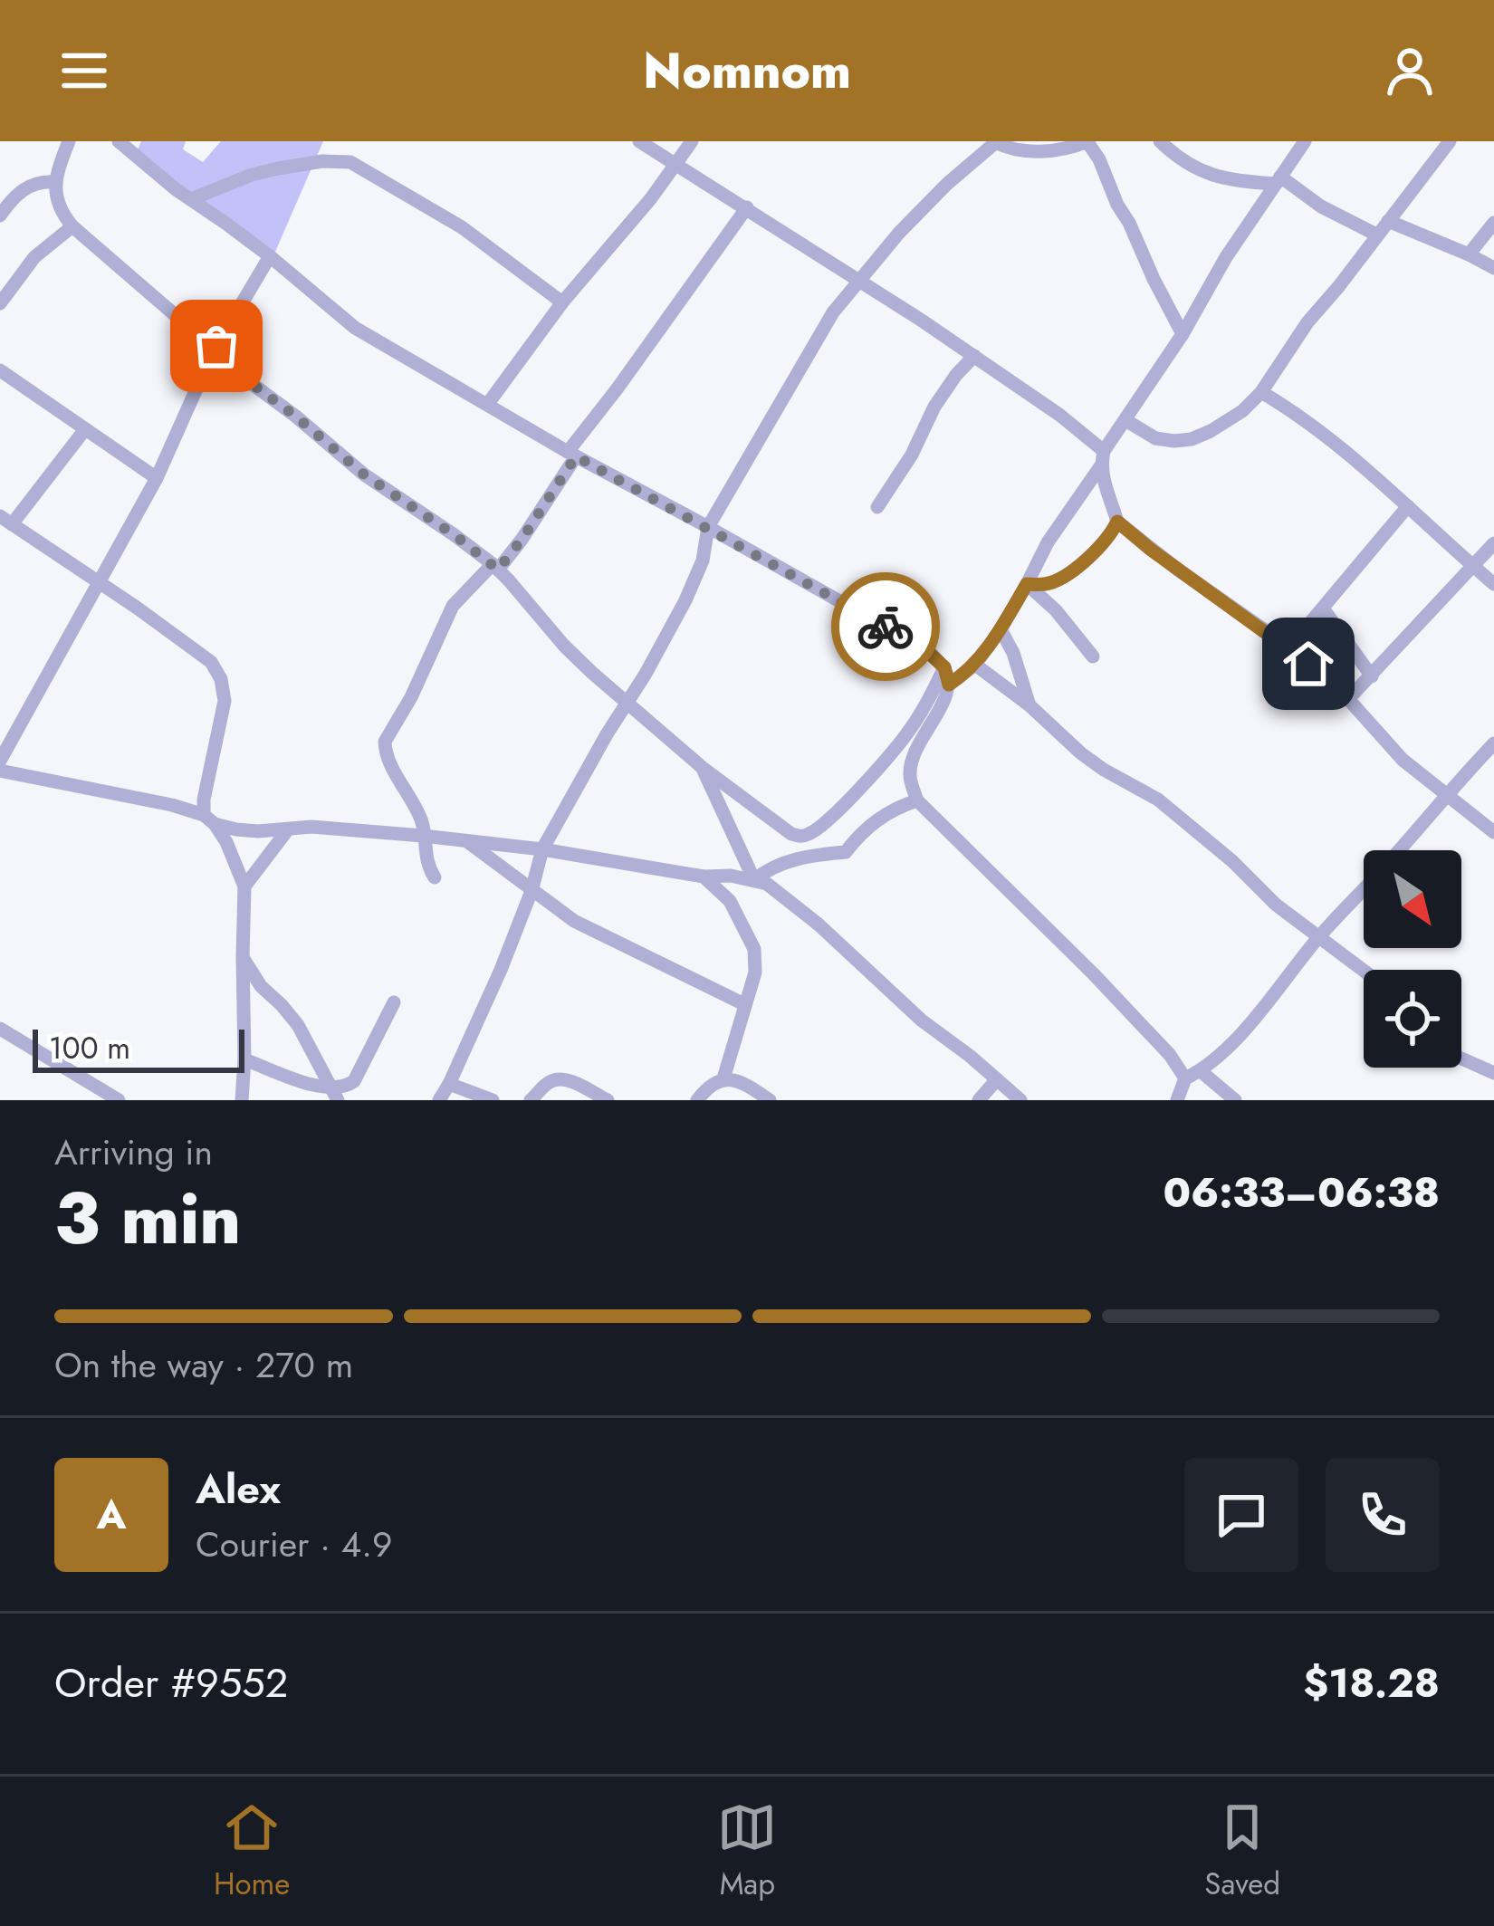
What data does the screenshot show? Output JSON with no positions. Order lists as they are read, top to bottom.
{
  "scale_bar": "100 m",
  "north": "bottom right",
  "page": {
    "header": "Nomnom",
    "scale": "100 m",
    "heading": ["3 min", "Arriving in", "06:33–06:38"],
    "panel": [
      "Alex",
      "Courier · 4.9",
      "Order #9552",
      "$18.28"
    ],
    "bar": "On the way · 270 m",
    "round": "A",
    "tabs": ["Home", "Map", "Saved"]
  }
}
